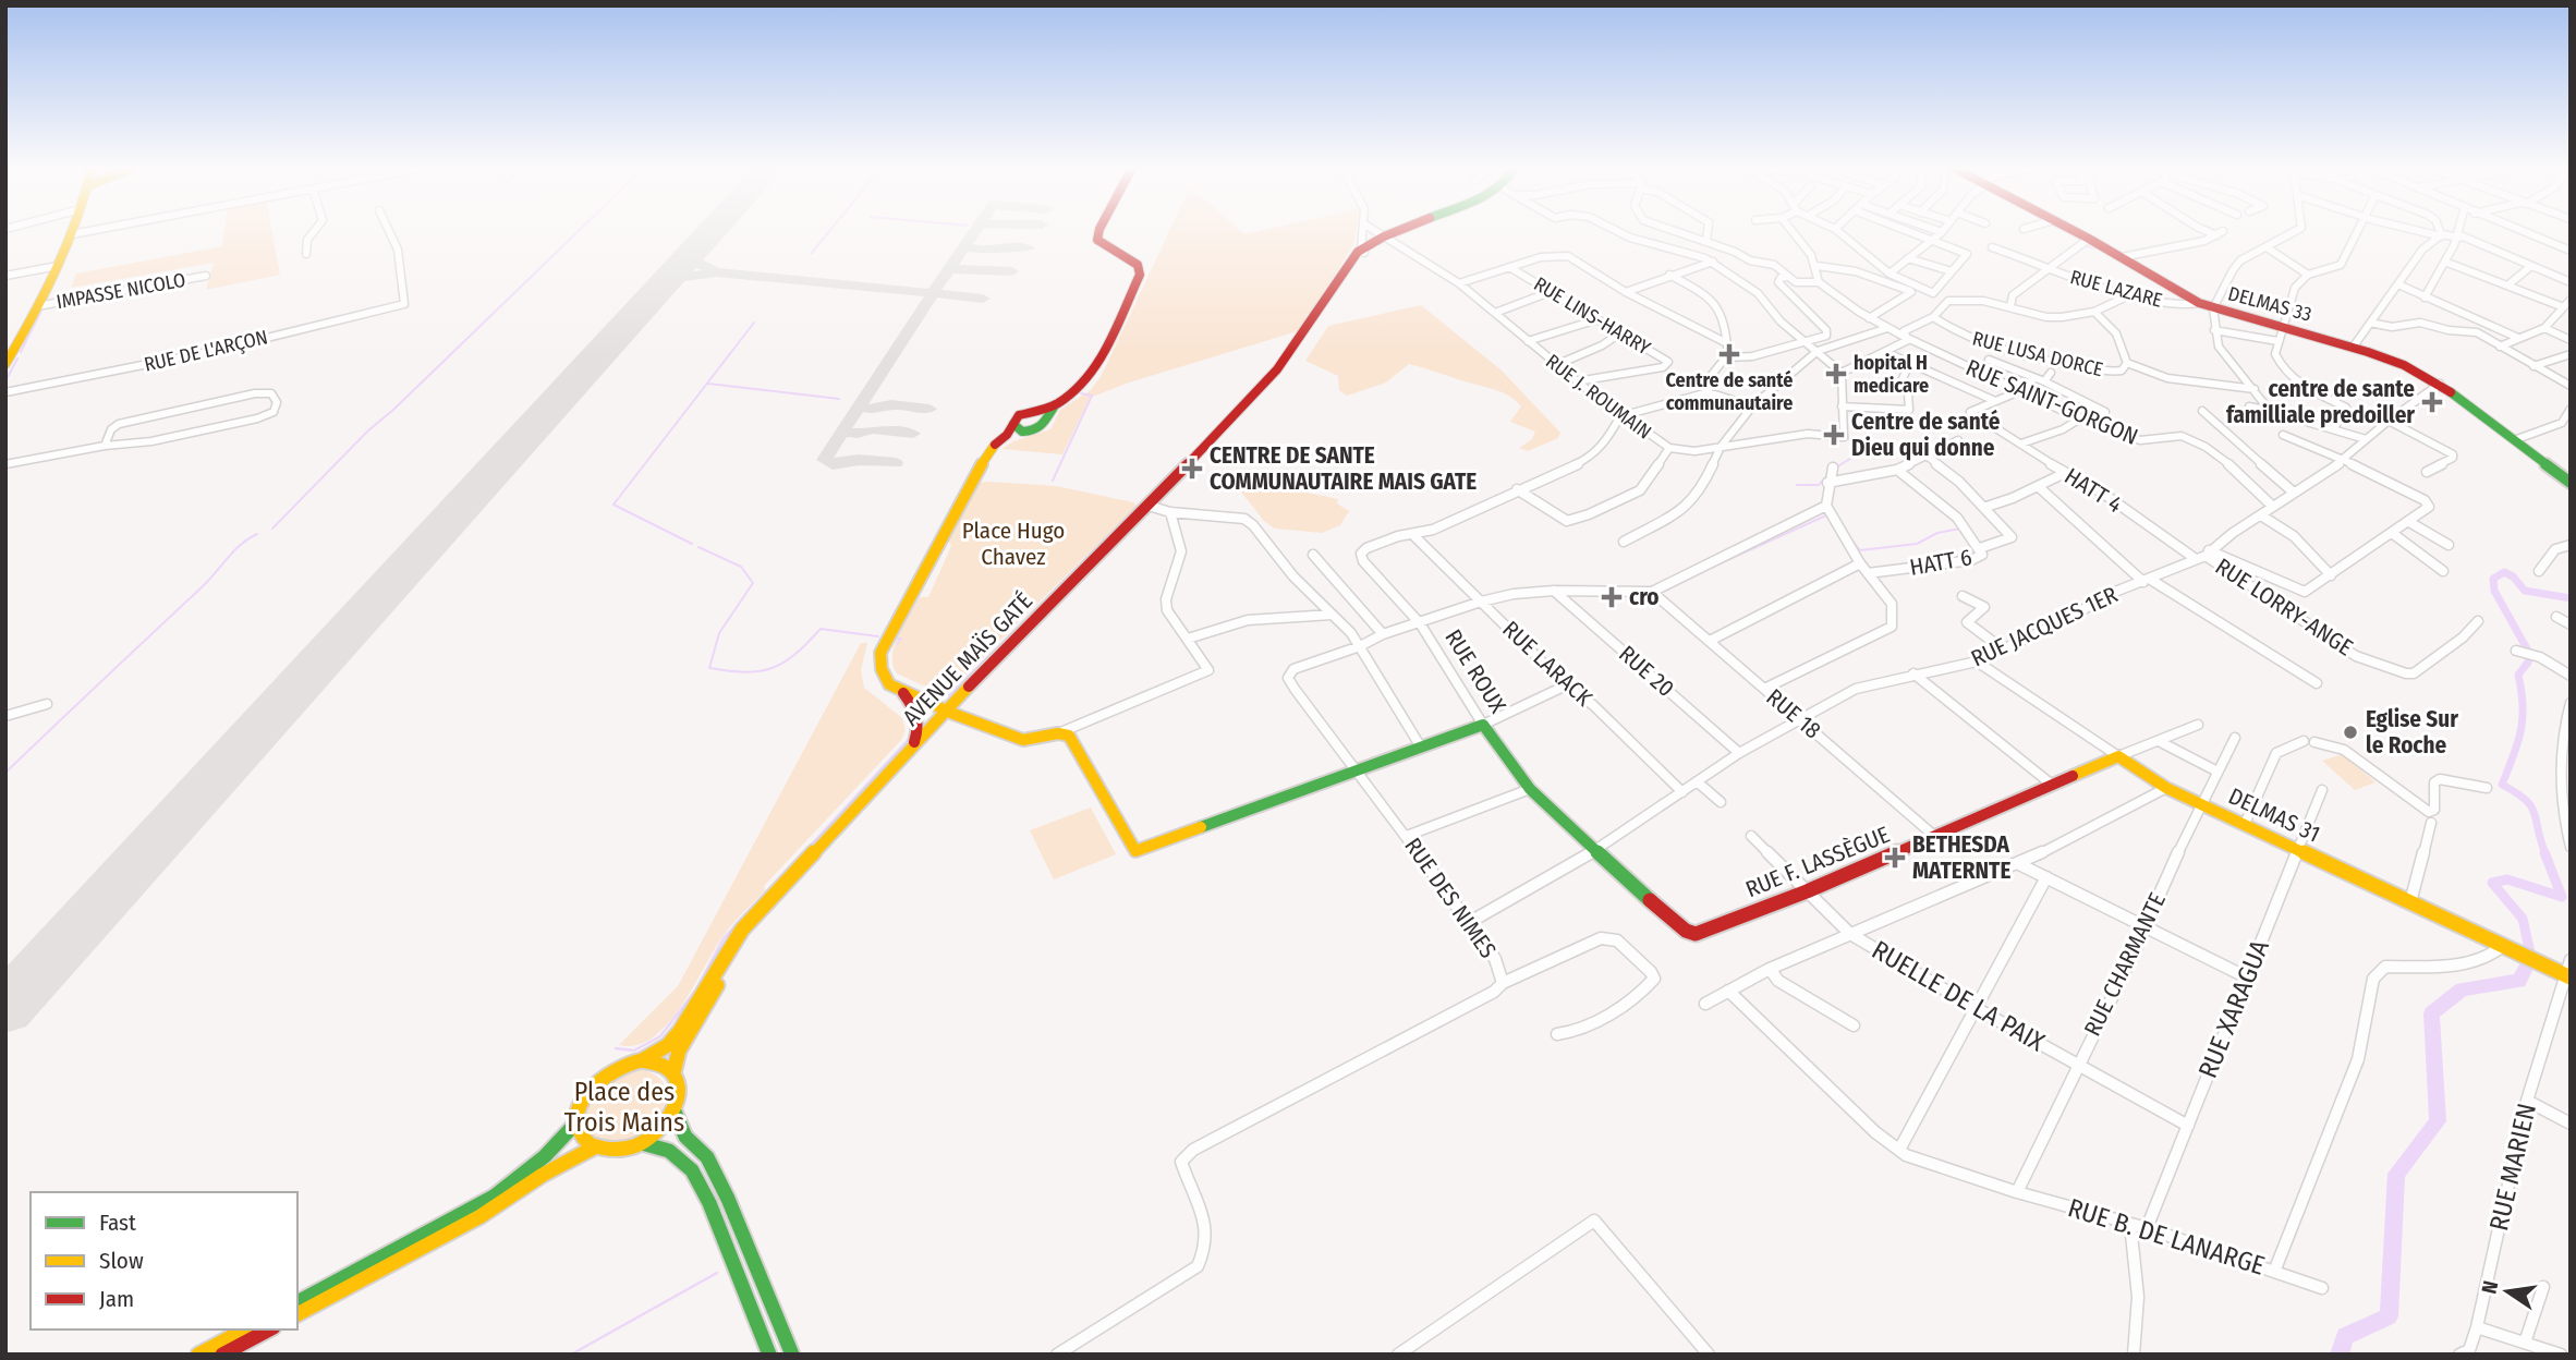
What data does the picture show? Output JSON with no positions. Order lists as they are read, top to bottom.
{
  "streets": {
    "main road": [
      "DELMAS 33",
      "AVENUE MAÏS GATÉ",
      "RUE ROUX",
      "DELMAS 31",
      "RUE F. LASSÈGUE"
    ],
    "street": [
      "RUE LAZARE",
      "IMPASSE NICOLO",
      "RUE LINS-HARRY",
      "RUE DE L'ARÇON",
      "RUE LUSA DORCE",
      "RUE J. ROUMAIN",
      "RUE SAINT-GORGON",
      "HATT 4",
      "HATT 6",
      "RUE LORRY-ANGE",
      "RUE JACQUES 1ER",
      "RUE LARACK",
      "RUE 20",
      "RUE 18",
      "RUE DES NIMES",
      "RUE CHARMANTE",
      "RUELLE DE LA PAIX",
      "RUE XARAGUA",
      "RUE MARIEN",
      "RUE B. DE LANARGE"
    ]
  },
  "crossings": [
    ["RUE LAZARE", "DELMAS 33"],
    ["DELMAS 33", "RUE JACQUES 1ER"],
    ["RUE LINS-HARRY", "RUE J. ROUMAIN"],
    ["RUE J. ROUMAIN", "AVENUE MAÏS GATÉ"],
    ["RUE SAINT-GORGON", "RUE JACQUES 1ER"],
    ["HATT 4", "RUE LORRY-ANGE"],
    ["HATT 4", "RUE JACQUES 1ER"],
    ["RUE LORRY-ANGE", "RUE JACQUES 1ER"],
    ["RUE JACQUES 1ER", "RUE LARACK"],
    ["RUE JACQUES 1ER", "RUE ROUX"],
    ["RUE JACQUES 1ER", "RUE 20"],
    ["RUE JACQUES 1ER", "RUE 18"],
    ["RUE JACQUES 1ER", "DELMAS 31"],
    ["RUE JACQUES 1ER", "RUE F. LASSÈGUE"],
    ["RUE JACQUES 1ER", "RUE DES NIMES"],
    ["RUE LARACK", "RUE ROUX"],
    ["RUE LARACK", "RUE DES NIMES"],
    ["RUE ROUX", "RUE F. LASSÈGUE"],
    ["RUE ROUX", "RUE DES NIMES"],
    ["RUE 20", "RUE DES NIMES"],
    ["RUE 18", "RUE F. LASSÈGUE"],
    ["RUE 18", "RUE DES NIMES"],
    ["DELMAS 31", "RUE F. LASSÈGUE"],
    ["DELMAS 31", "RUE CHARMANTE"],
    ["DELMAS 31", "RUE XARAGUA"],
    ["DELMAS 31", "RUE MARIEN"],
    ["DELMAS 31", "RUE B. DE LANARGE"],
    ["RUE F. LASSÈGUE", "RUELLE DE LA PAIX"],
    ["RUE CHARMANTE", "RUELLE DE LA PAIX"],
    ["RUE CHARMANTE", "RUE B. DE LANARGE"],
    ["RUELLE DE LA PAIX", "RUE XARAGUA"],
    ["RUE XARAGUA", "RUE B. DE LANARGE"]
  ],
  "parks": ["Place Hugo Chavez", "Place des Trois Mains"],
  "places": {
    "health": [
      "Centre de santé communautaire",
      "hopital H medicare",
      "centre de sante familliale predoiller",
      "Centre de santé Dieu qui donne",
      "CENTRE DE SANTE COMMUNAUTAIRE MAIS GATE",
      "cro",
      "BETHESDA MATERNTE"
    ],
    "other": ["Eglise Sur le Roche"]
  },
  "legend": ["Fast", "Slow", "Jam"],
  "north": "left"
}
